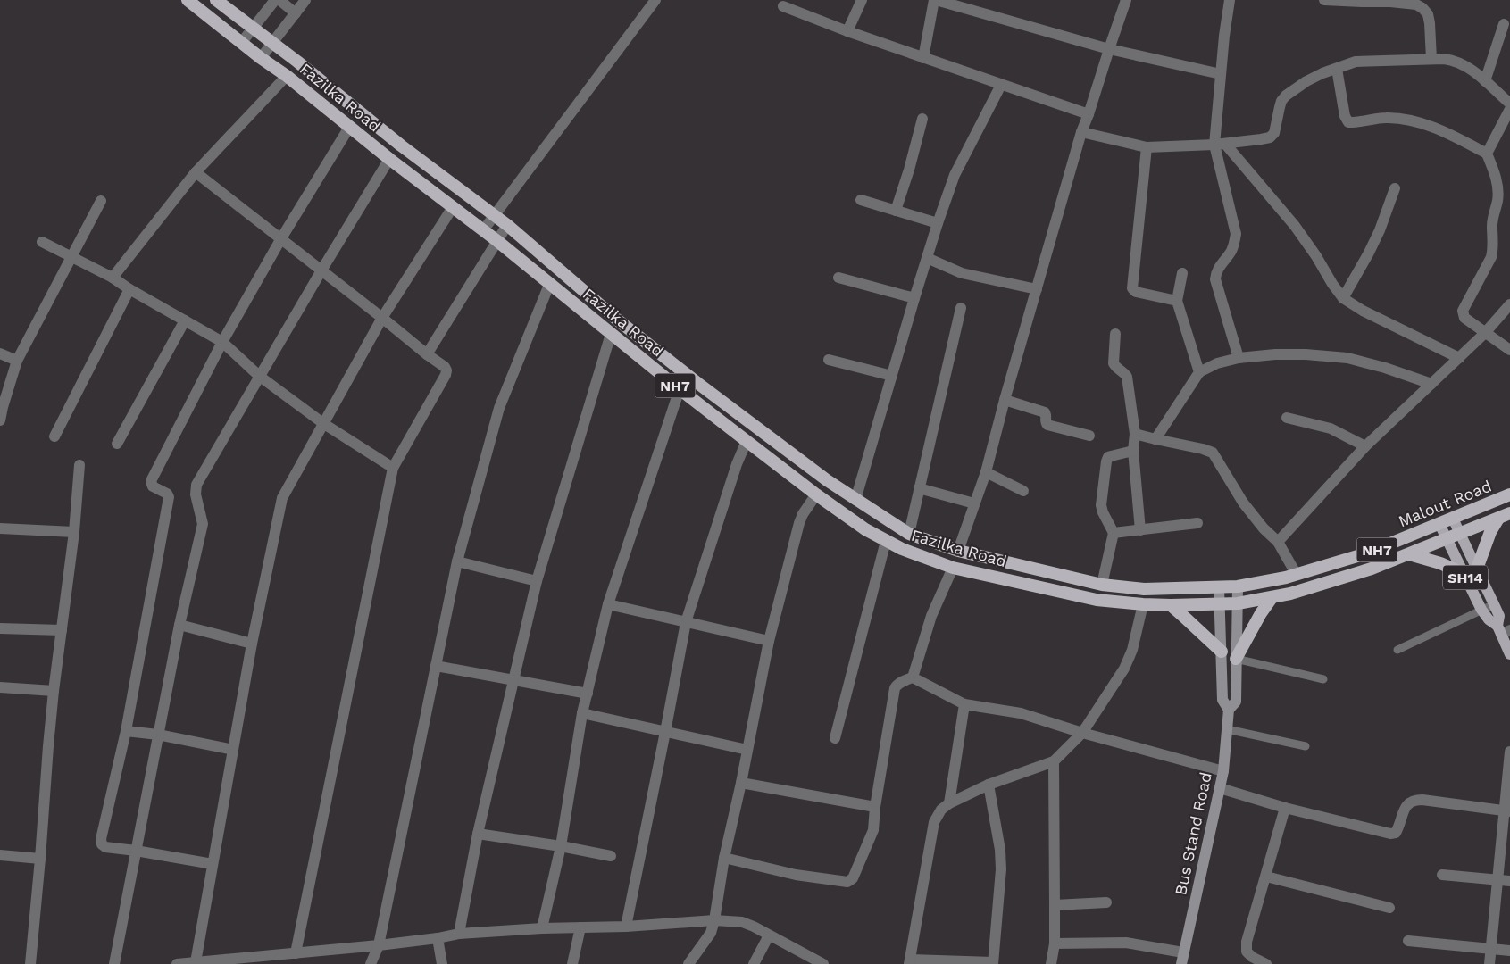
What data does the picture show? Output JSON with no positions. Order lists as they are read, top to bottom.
{
  "streets": {
    "highway": ["Fazilka Road", "NH7", "Malout Road"],
    "main road": ["SH14", "Bus Stand Road"]
  },
  "crossings": [
    ["Fazilka Road", "NH7"],
    ["Fazilka Road", "Malout Road"],
    ["Fazilka Road", "Bus Stand Road"],
    ["NH7", "SH14"],
    ["NH7", "Bus Stand Road"],
    ["Malout Road", "SH14"],
    ["Malout Road", "Bus Stand Road"]
  ]
}
